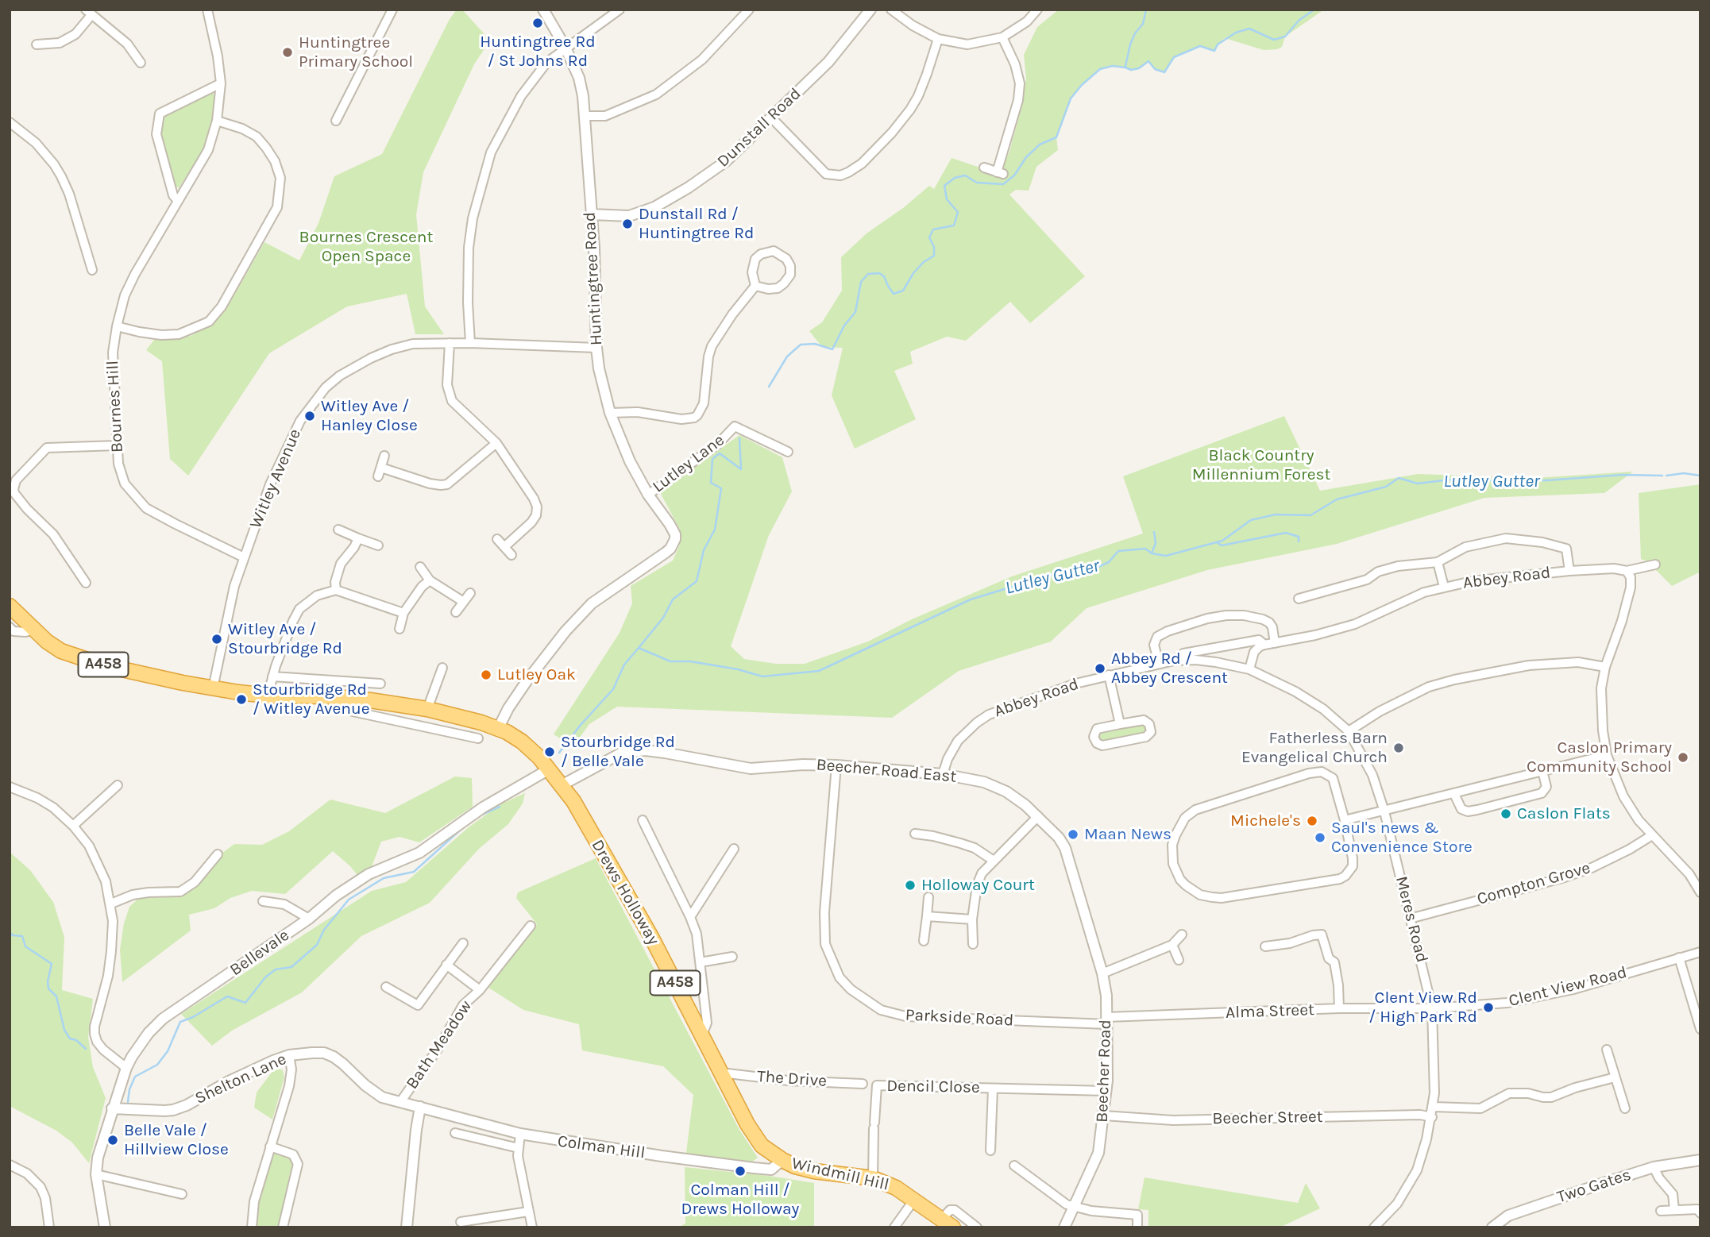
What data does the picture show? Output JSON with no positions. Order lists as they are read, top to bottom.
{
  "streets": {
    "highway": ["A458", "Drews Holloway", "Windmill Hill"],
    "street": [
      "Dunstall Road",
      "Huntingtree Road",
      "Bournes Hill",
      "Lutley Lane",
      "Witley Avenue",
      "Abbey Road",
      "Beecher Road East",
      "Compton Grove",
      "Meres Road",
      "Bellevale",
      "Clent View Road",
      "Alma Street",
      "Parkside Road",
      "Bath Meadow",
      "Beecher Road",
      "Shelton Lane",
      "The Drive",
      "Dencil Close",
      "Beecher Street",
      "Colman Hill",
      "Two Gates"
    ]
  },
  "crossings": [
    ["Dunstall Road", "Huntingtree Road"],
    ["Huntingtree Road", "Lutley Lane"],
    ["Huntingtree Road", "Witley Avenue"],
    ["Huntingtree Road", "A458"],
    ["Bournes Hill", "Witley Avenue"],
    ["Witley Avenue", "A458"],
    ["Abbey Road", "Beecher Road East"],
    ["Abbey Road", "Meres Road"],
    ["A458", "Drews Holloway"],
    ["A458", "Bellevale"],
    ["Beecher Road East", "Drews Holloway"],
    ["Beecher Road East", "Parkside Road"],
    ["Beecher Road East", "Beecher Road"],
    ["Compton Grove", "Meres Road"],
    ["Drews Holloway", "Bellevale"],
    ["Drews Holloway", "The Drive"],
    ["Drews Holloway", "Colman Hill"],
    ["Drews Holloway", "Windmill Hill"],
    ["Meres Road", "Clent View Road"],
    ["Meres Road", "Alma Street"],
    ["Meres Road", "Beecher Street"],
    ["Bellevale", "Shelton Lane"],
    ["Clent View Road", "Alma Street"],
    ["Alma Street", "Parkside Road"],
    ["Alma Street", "Beecher Road"],
    ["Parkside Road", "Beecher Road"],
    ["Bath Meadow", "Shelton Lane"],
    ["Beecher Road", "Dencil Close"],
    ["Beecher Road", "Beecher Street"],
    ["Shelton Lane", "Colman Hill"],
    ["Dencil Close", "Windmill Hill"],
    ["Colman Hill", "Windmill Hill"]
  ],
  "water": ["Lutley Gutter"],
  "parks": ["Bournes Crescent Open Space", "Black Country Millennium Forest"],
  "places": [
    "Huntingtree Rd / St Johns Rd",
    "Huntingtree Primary School",
    "Dunstall Rd / Huntingtree Rd",
    "Witley Ave / Hanley Close",
    "Witley Ave / Stourbridge Rd",
    "Abbey Rd / Abbey Crescent",
    "Lutley Oak",
    "Stourbridge Rd / Witley Avenue",
    "Fatherless Barn Evangelical Church",
    "Stourbridge Rd / Belle Vale",
    "Caslon Primary Community School",
    "Caslon Flats",
    "Michele's",
    "Maan News",
    "Saul's news & Convenience Store",
    "Holloway Court",
    "Clent View Rd / High Park Rd",
    "Belle Vale / Hillview Close",
    "Colman Hill / Drews Holloway"
  ]
}
